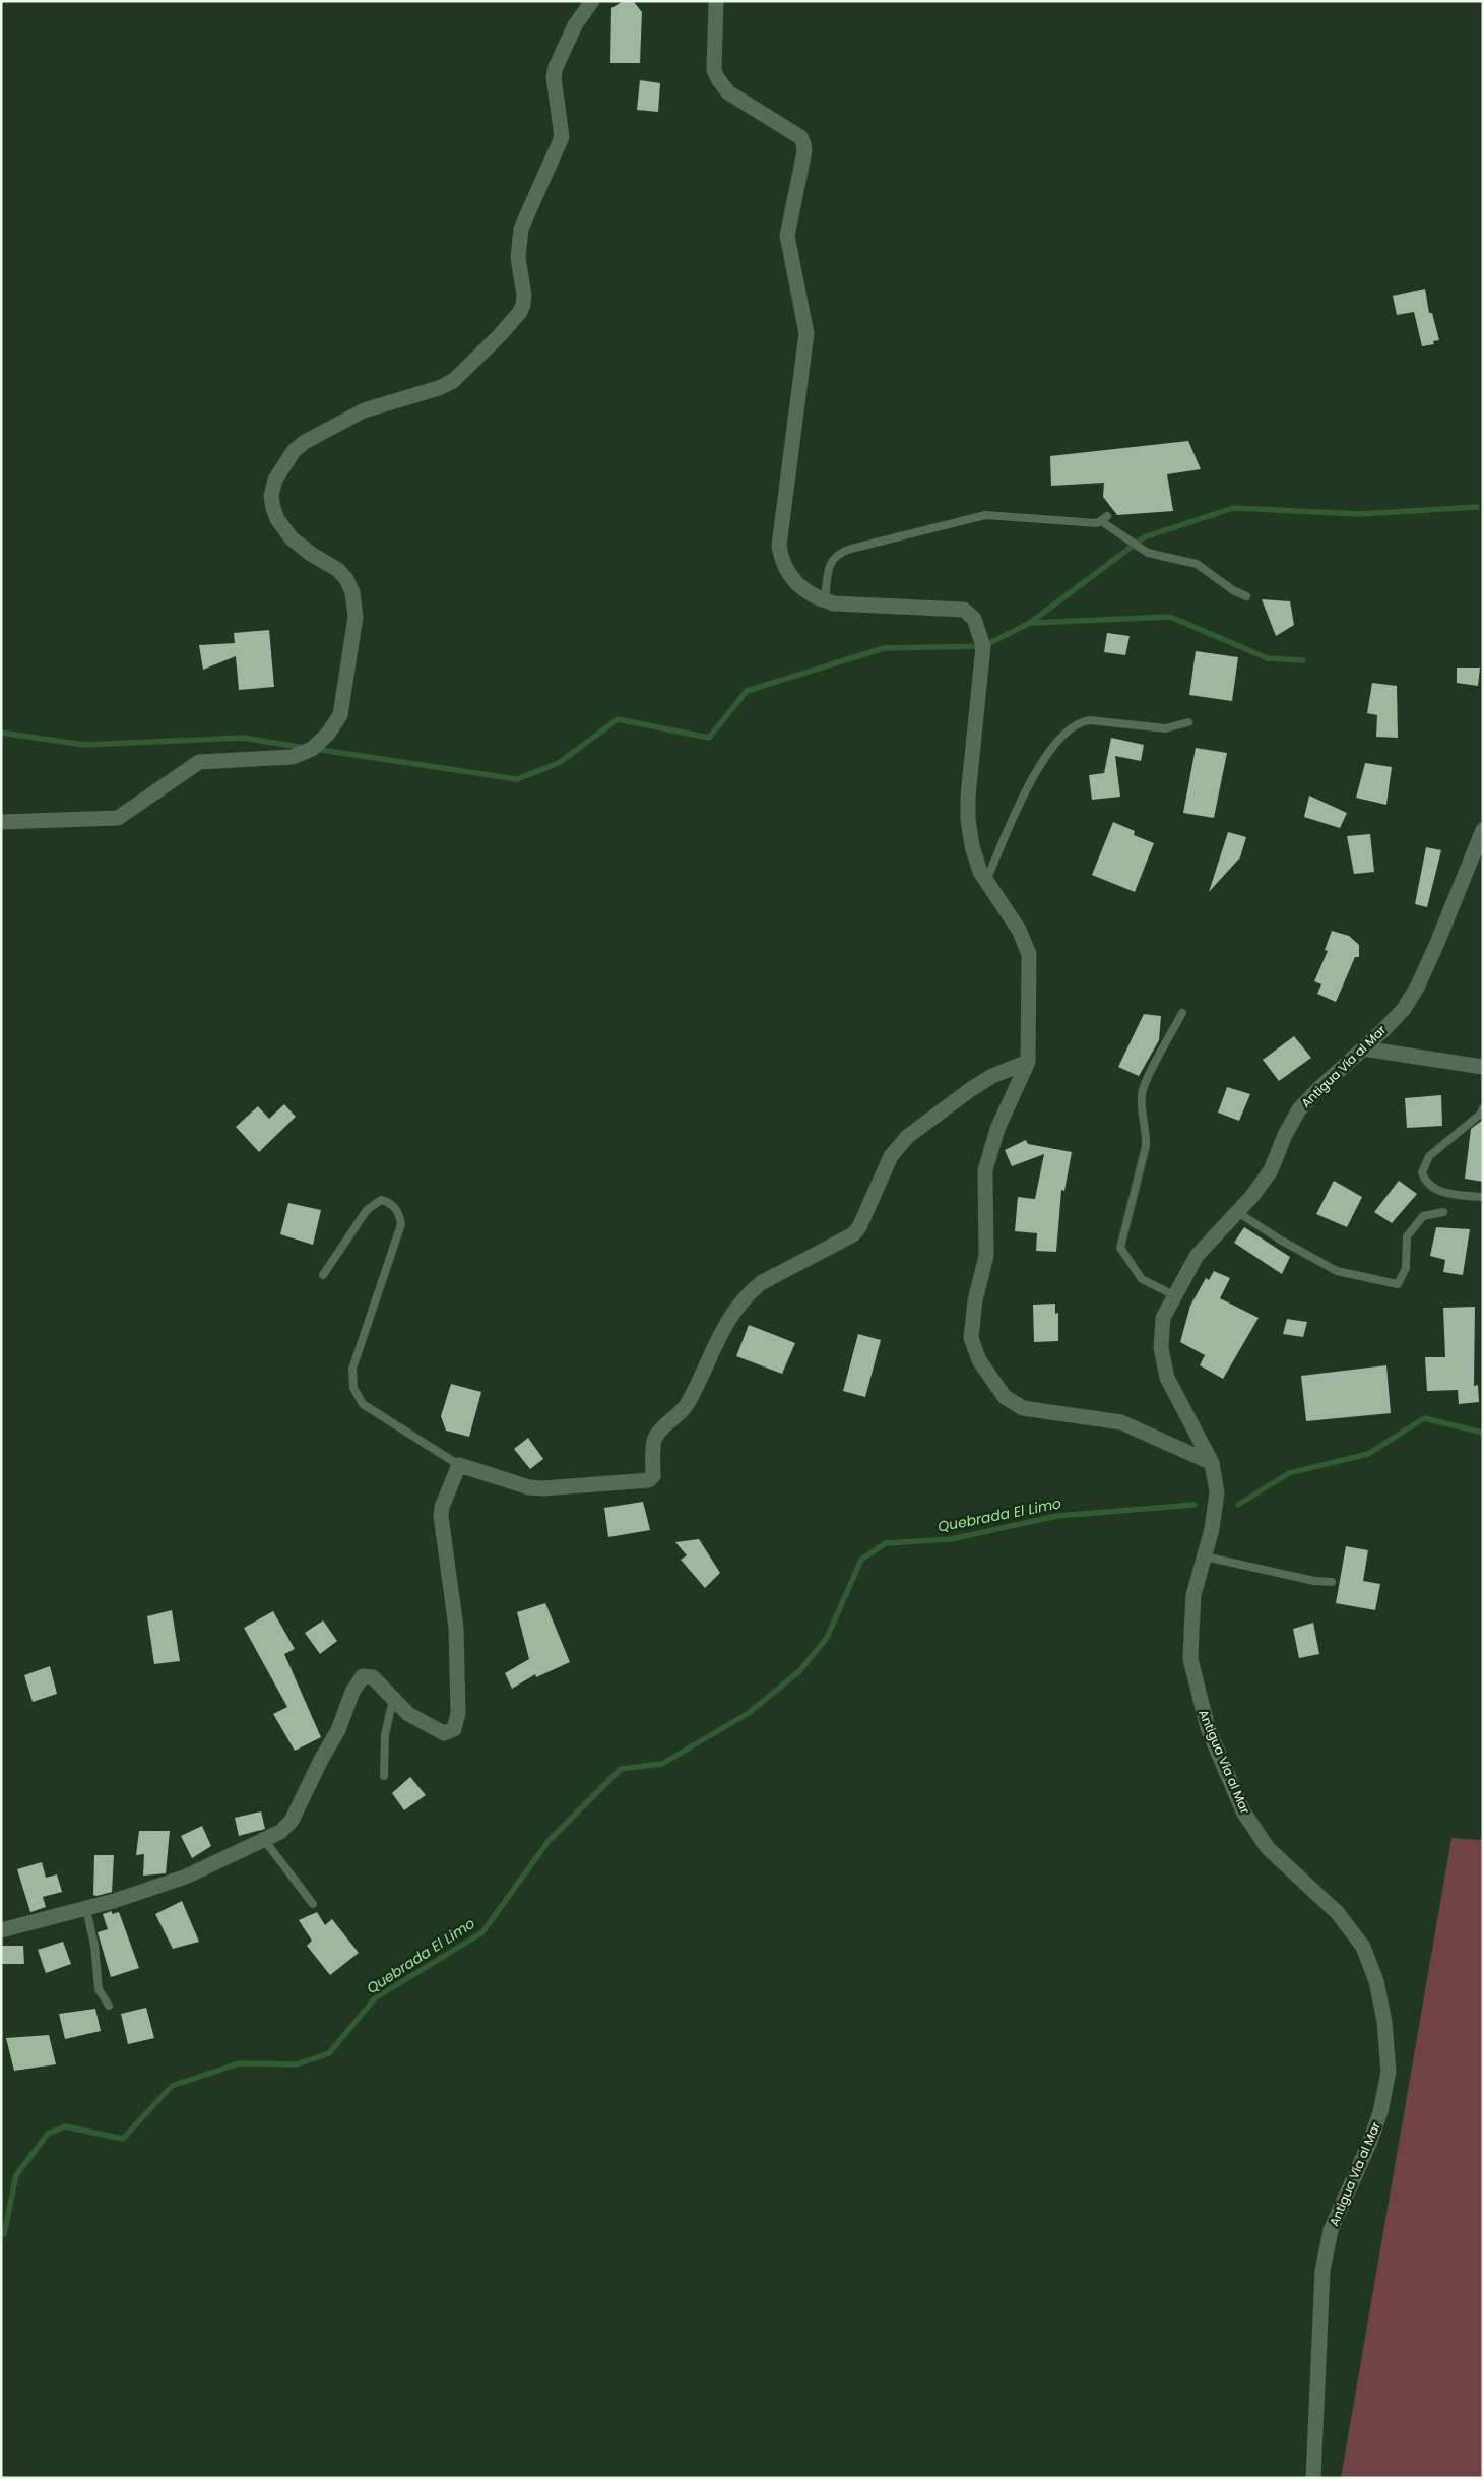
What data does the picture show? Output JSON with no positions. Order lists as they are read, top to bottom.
{
  "streets": {
    "street": ["Antigua Vía al Mar"]
  },
  "water": ["Quebrada El Limo"]
}
